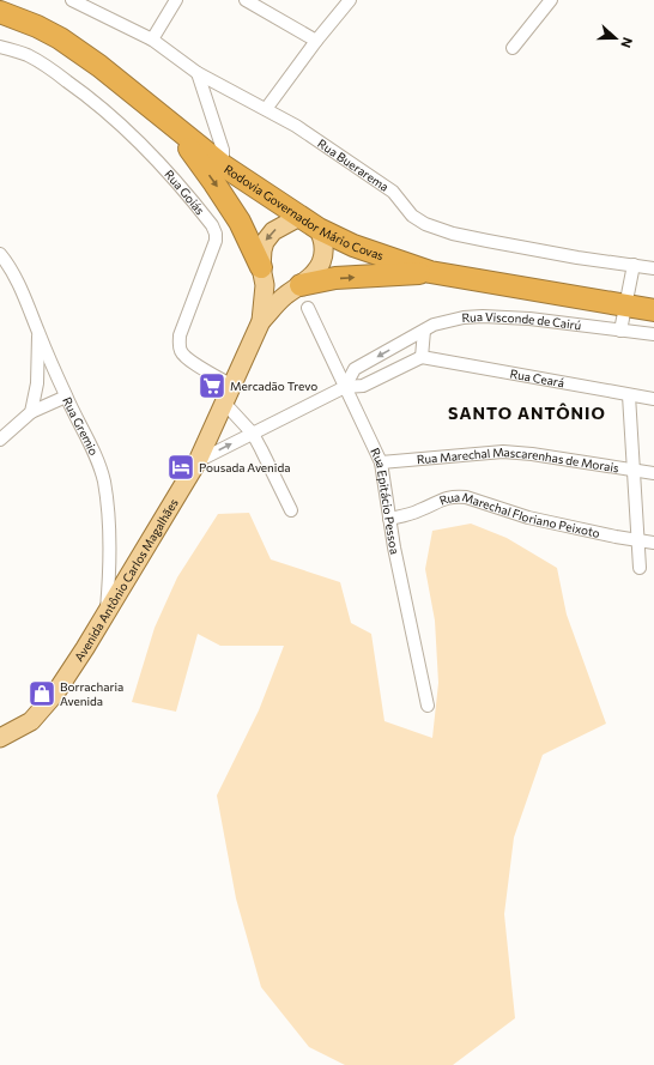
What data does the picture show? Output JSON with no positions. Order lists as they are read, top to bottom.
{
  "streets": {
    "highway": ["Rodovia Governador Mário Covas"],
    "main road": ["Avenida Antônio Carlos Magalhães"],
    "street": [
      "Rua Buerarema",
      "Rua Goiás",
      "Rua Visconde de Cairú",
      "Rua Ceará",
      "Rua Gremio",
      "Rua Marechal Mascarenhas de Morais",
      "Rua Epitácio Pessoa",
      "Rua Marechal Floriano Peixoto"
    ]
  },
  "crossings": [
    ["Rua Goiás", "Avenida Antônio Carlos Magalhães"],
    ["Rua Visconde de Cairú", "Rua Epitácio Pessoa"],
    ["Rua Gremio", "Avenida Antônio Carlos Magalhães"],
    ["Rua Marechal Mascarenhas de Morais", "Rua Epitácio Pessoa"],
    ["Rua Epitácio Pessoa", "Rua Marechal Floriano Peixoto"]
  ],
  "districts": ["SANTO ANTÔNIO"],
  "places": {
    "supermarket": ["Mercadão Trevo"],
    "hotel": ["Pousada Avenida"],
    "shop": ["Borracharia Avenida"]
  },
  "north": "right"
}
